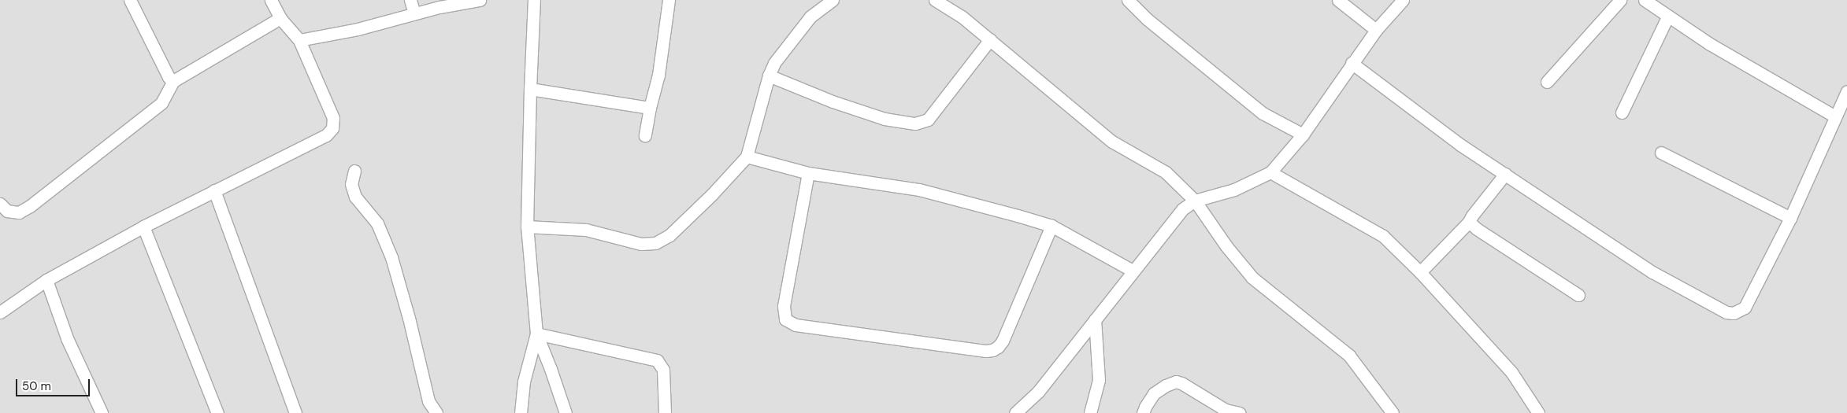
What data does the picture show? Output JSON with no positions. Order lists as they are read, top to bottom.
{
  "scale_bar": "50 m"
}
